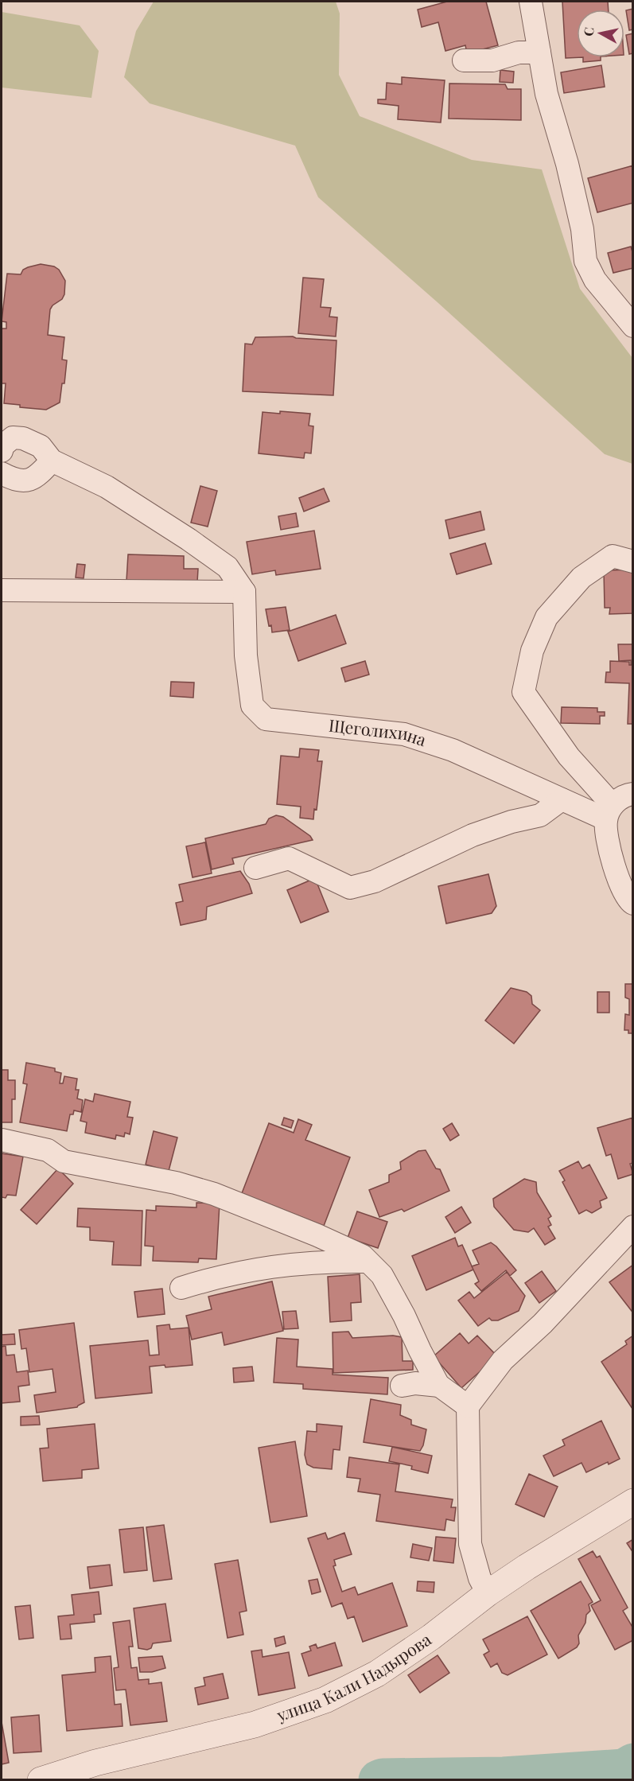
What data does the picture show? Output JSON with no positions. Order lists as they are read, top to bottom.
{
  "streets": {
    "street": ["Щеголихина", "улица Кали Надырова"]
  },
  "north": "left"
}
